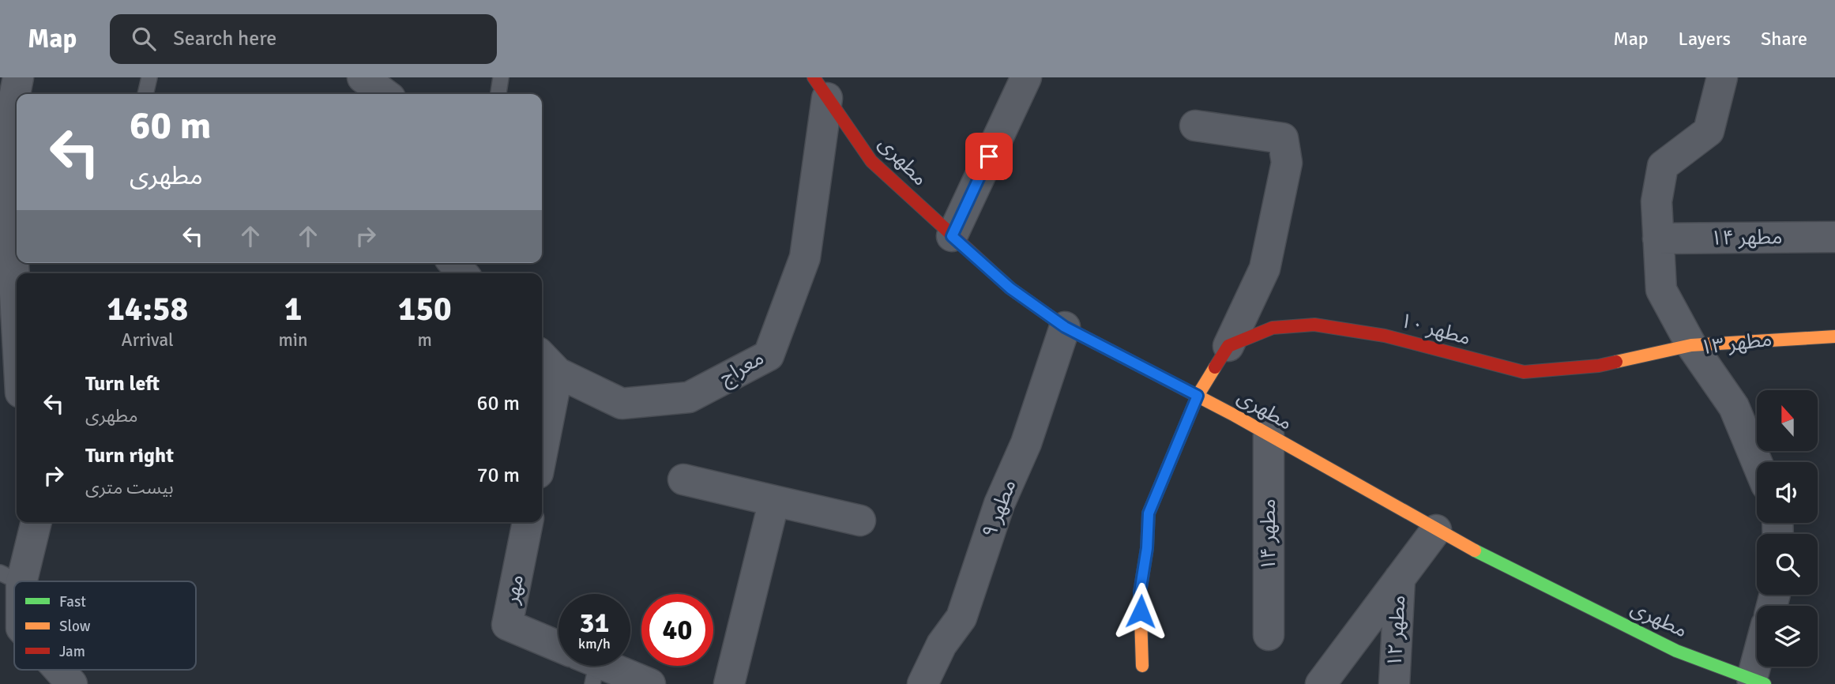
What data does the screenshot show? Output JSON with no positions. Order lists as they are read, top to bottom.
{
  "streets": {
    "street": [
      "مطهری",
      "مطهر ۱۴",
      "مطهر ۱۰",
      "مطهر ۱۳",
      "معراج",
      "مطهر ۹",
      "مهر",
      "مطهر ۱۲"
    ]
  },
  "crossings": [
    ["مطهری", "مطهر ۱۴"],
    ["مطهری", "معراج"],
    ["مطهری", "مطهر ۹"],
    ["مطهر ۱۰", "مطهر ۱۳"]
  ],
  "legend": ["Fast", "Slow", "Jam"],
  "north": "top",
  "page": {
    "header": "Map",
    "search": "Search here",
    "nav": ["Map", "Layers", "Share"],
    "turn": ["60 m", "مطهری"],
    "eta": [
      "14:58",
      "Arrival",
      "1",
      "min",
      "150",
      "m"
    ],
    "list": [
      {
        "name": "Turn left",
        "note": "مطهری",
        "value": "60 m"
      },
      {
        "name": "Turn right",
        "note": "بیست متری",
        "value": "70 m"
      }
    ],
    "speed": "31 km/h",
    "limit": "40"
  }
}
